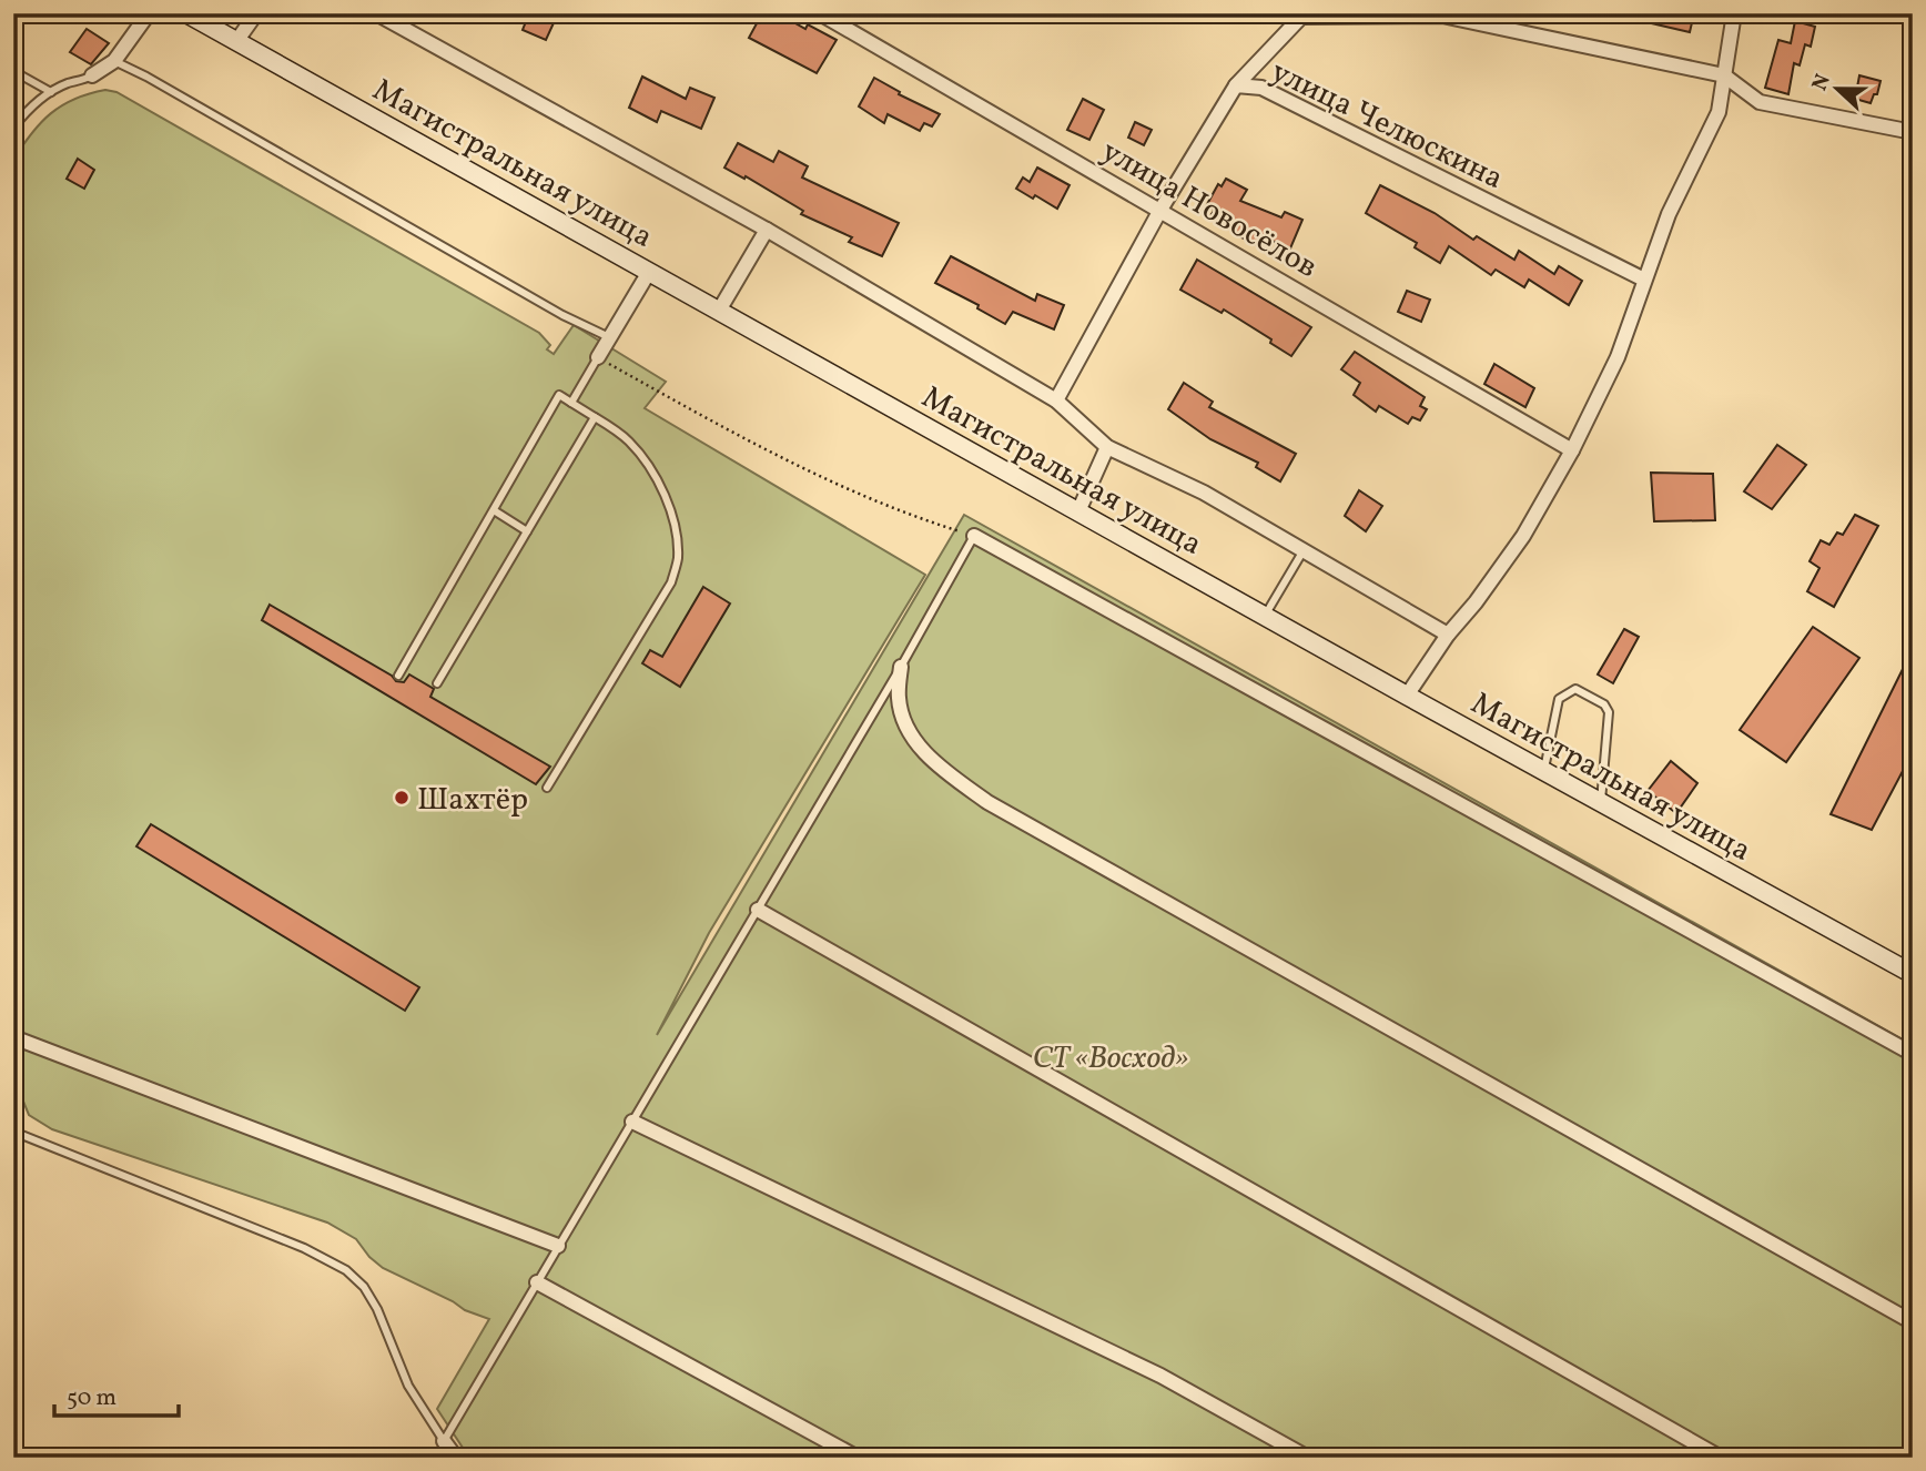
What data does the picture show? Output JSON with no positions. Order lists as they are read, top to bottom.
{
  "streets": {
    "main road": ["Магистральная улица"],
    "street": ["улица Челюскина", "улица Новосёлов"]
  },
  "crossings": [
    ["улица Челюскина", "Магистральная улица"],
    ["улица Челюскина", "улица Новосёлов"]
  ],
  "parks": ["СТ «Восход»"],
  "places": ["Шахтёр"],
  "scale_bar": "50 m",
  "north": "left"
}
